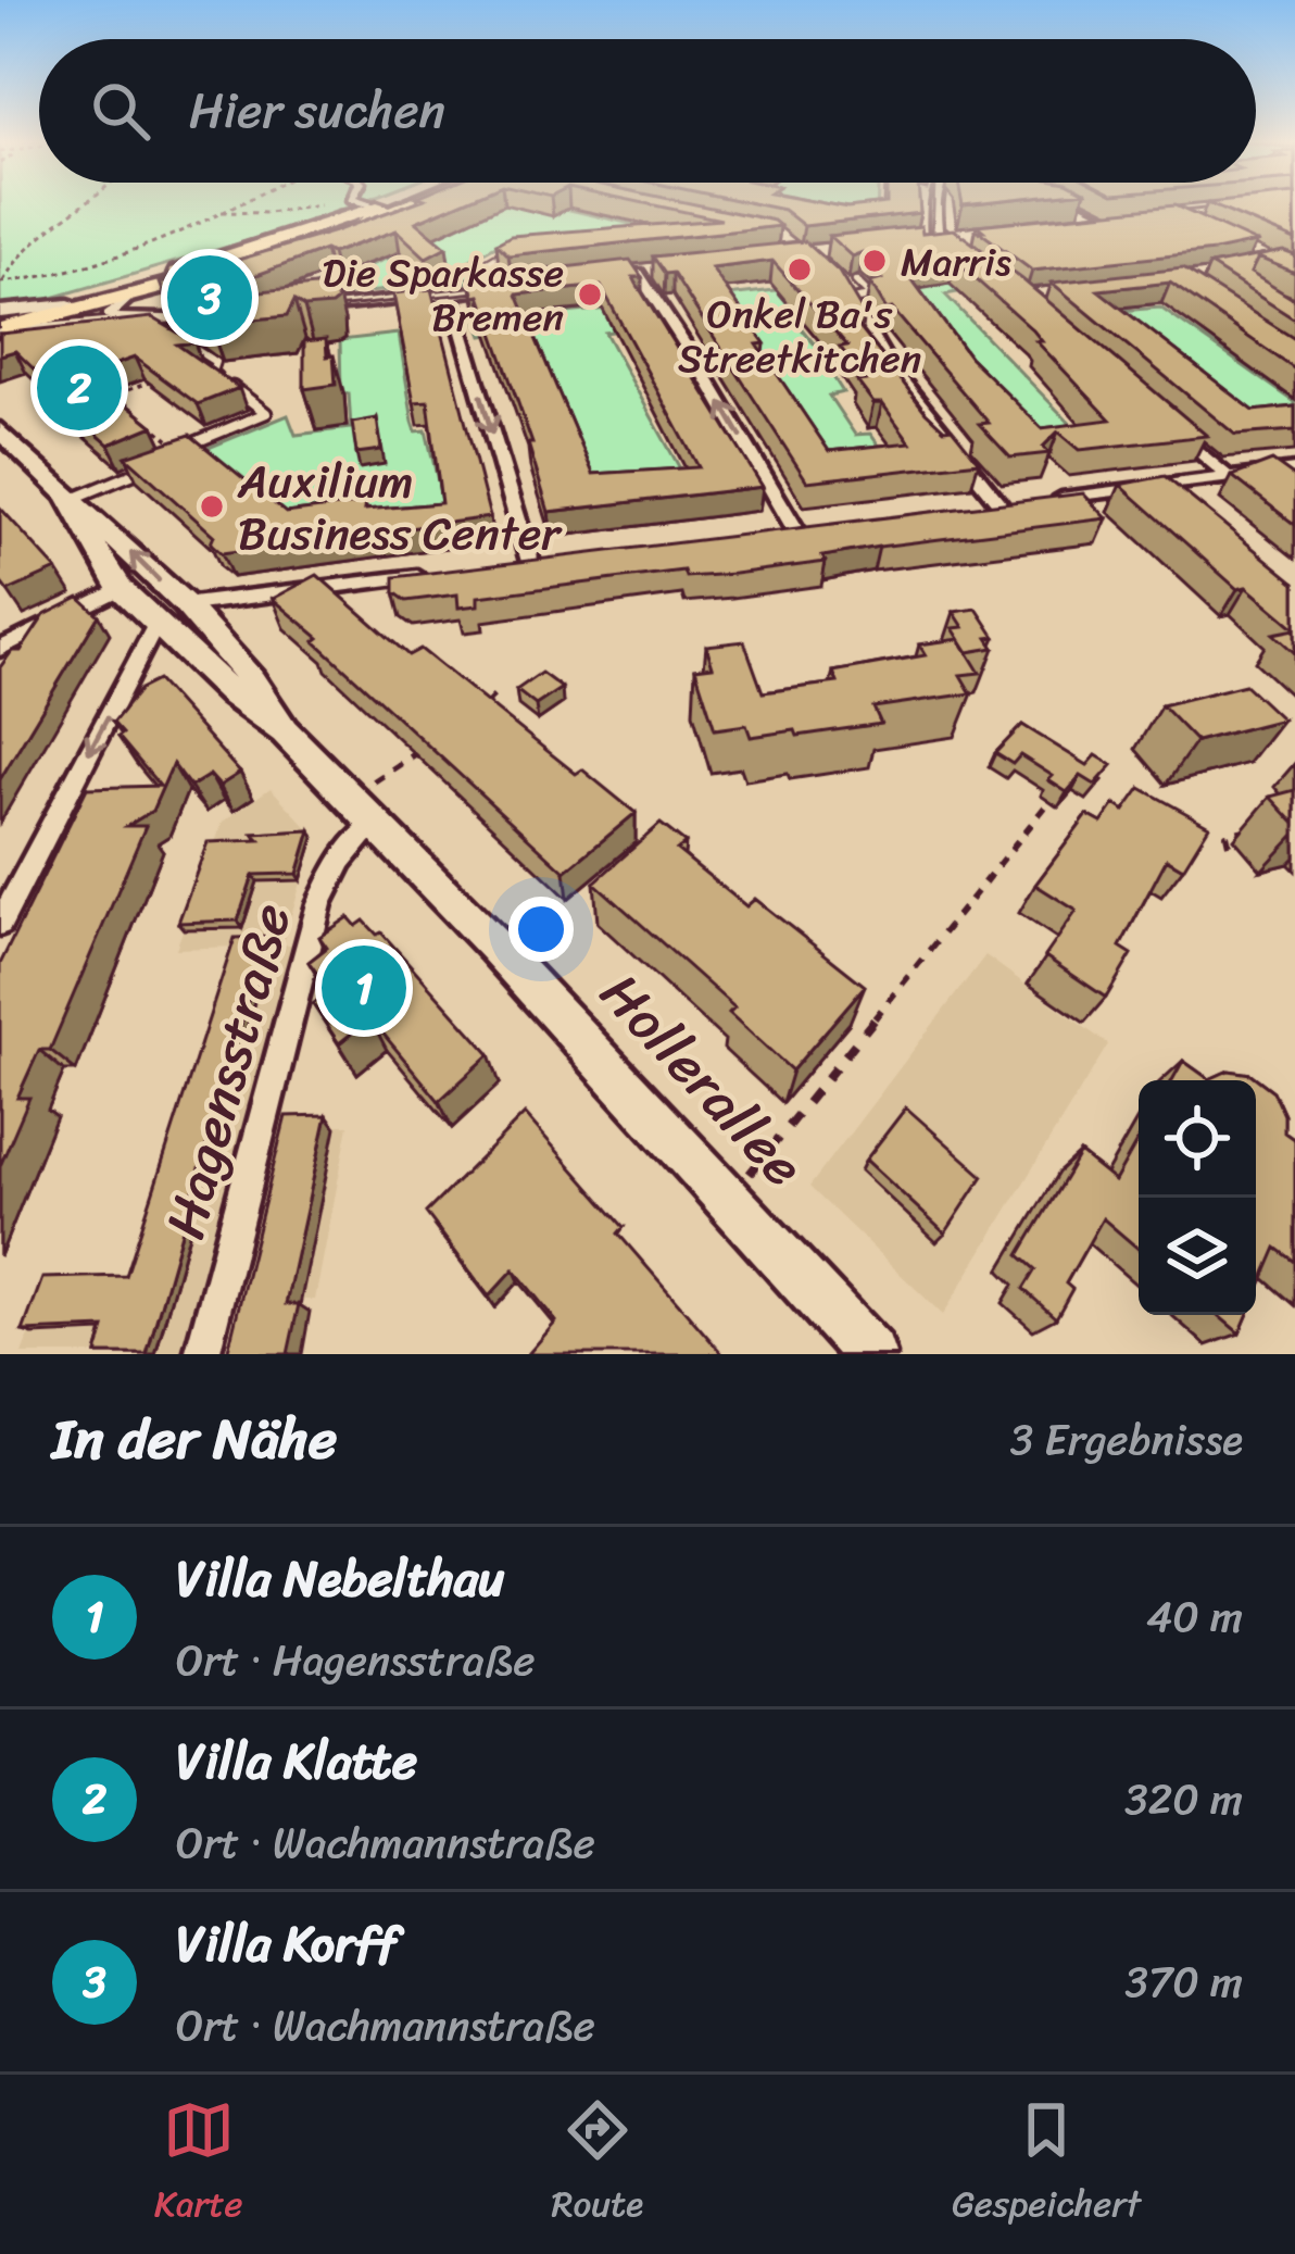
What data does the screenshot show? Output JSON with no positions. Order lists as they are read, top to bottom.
{
  "streets": {
    "main road": ["Hollerallee"],
    "street": ["Hagensstraße"]
  },
  "crossings": [
    ["Hagensstraße", "Hollerallee"]
  ],
  "places": [
    "Marris",
    "Onkel Ba's Streetkitchen",
    "Die Sparkasse Bremen",
    "Auxilium Business Center"
  ],
  "page": {
    "search": "Hier suchen",
    "pins": ["3", "2", "1"],
    "heading": ["In der Nähe", "3 Ergebnisse"],
    "list": [
      {
        "mark": "1",
        "name": "Villa Nebelthau",
        "note": "Ort · Hagensstraße",
        "value": "40 m"
      },
      {
        "mark": "2",
        "name": "Villa Klatte",
        "note": "Ort · Wachmannstraße",
        "value": "320 m"
      },
      {
        "mark": "3",
        "name": "Villa Korff",
        "note": "Ort · Wachmannstraße",
        "value": "370 m"
      }
    ],
    "nav": ["Karte", "Route", "Gespeichert"]
  }
}
